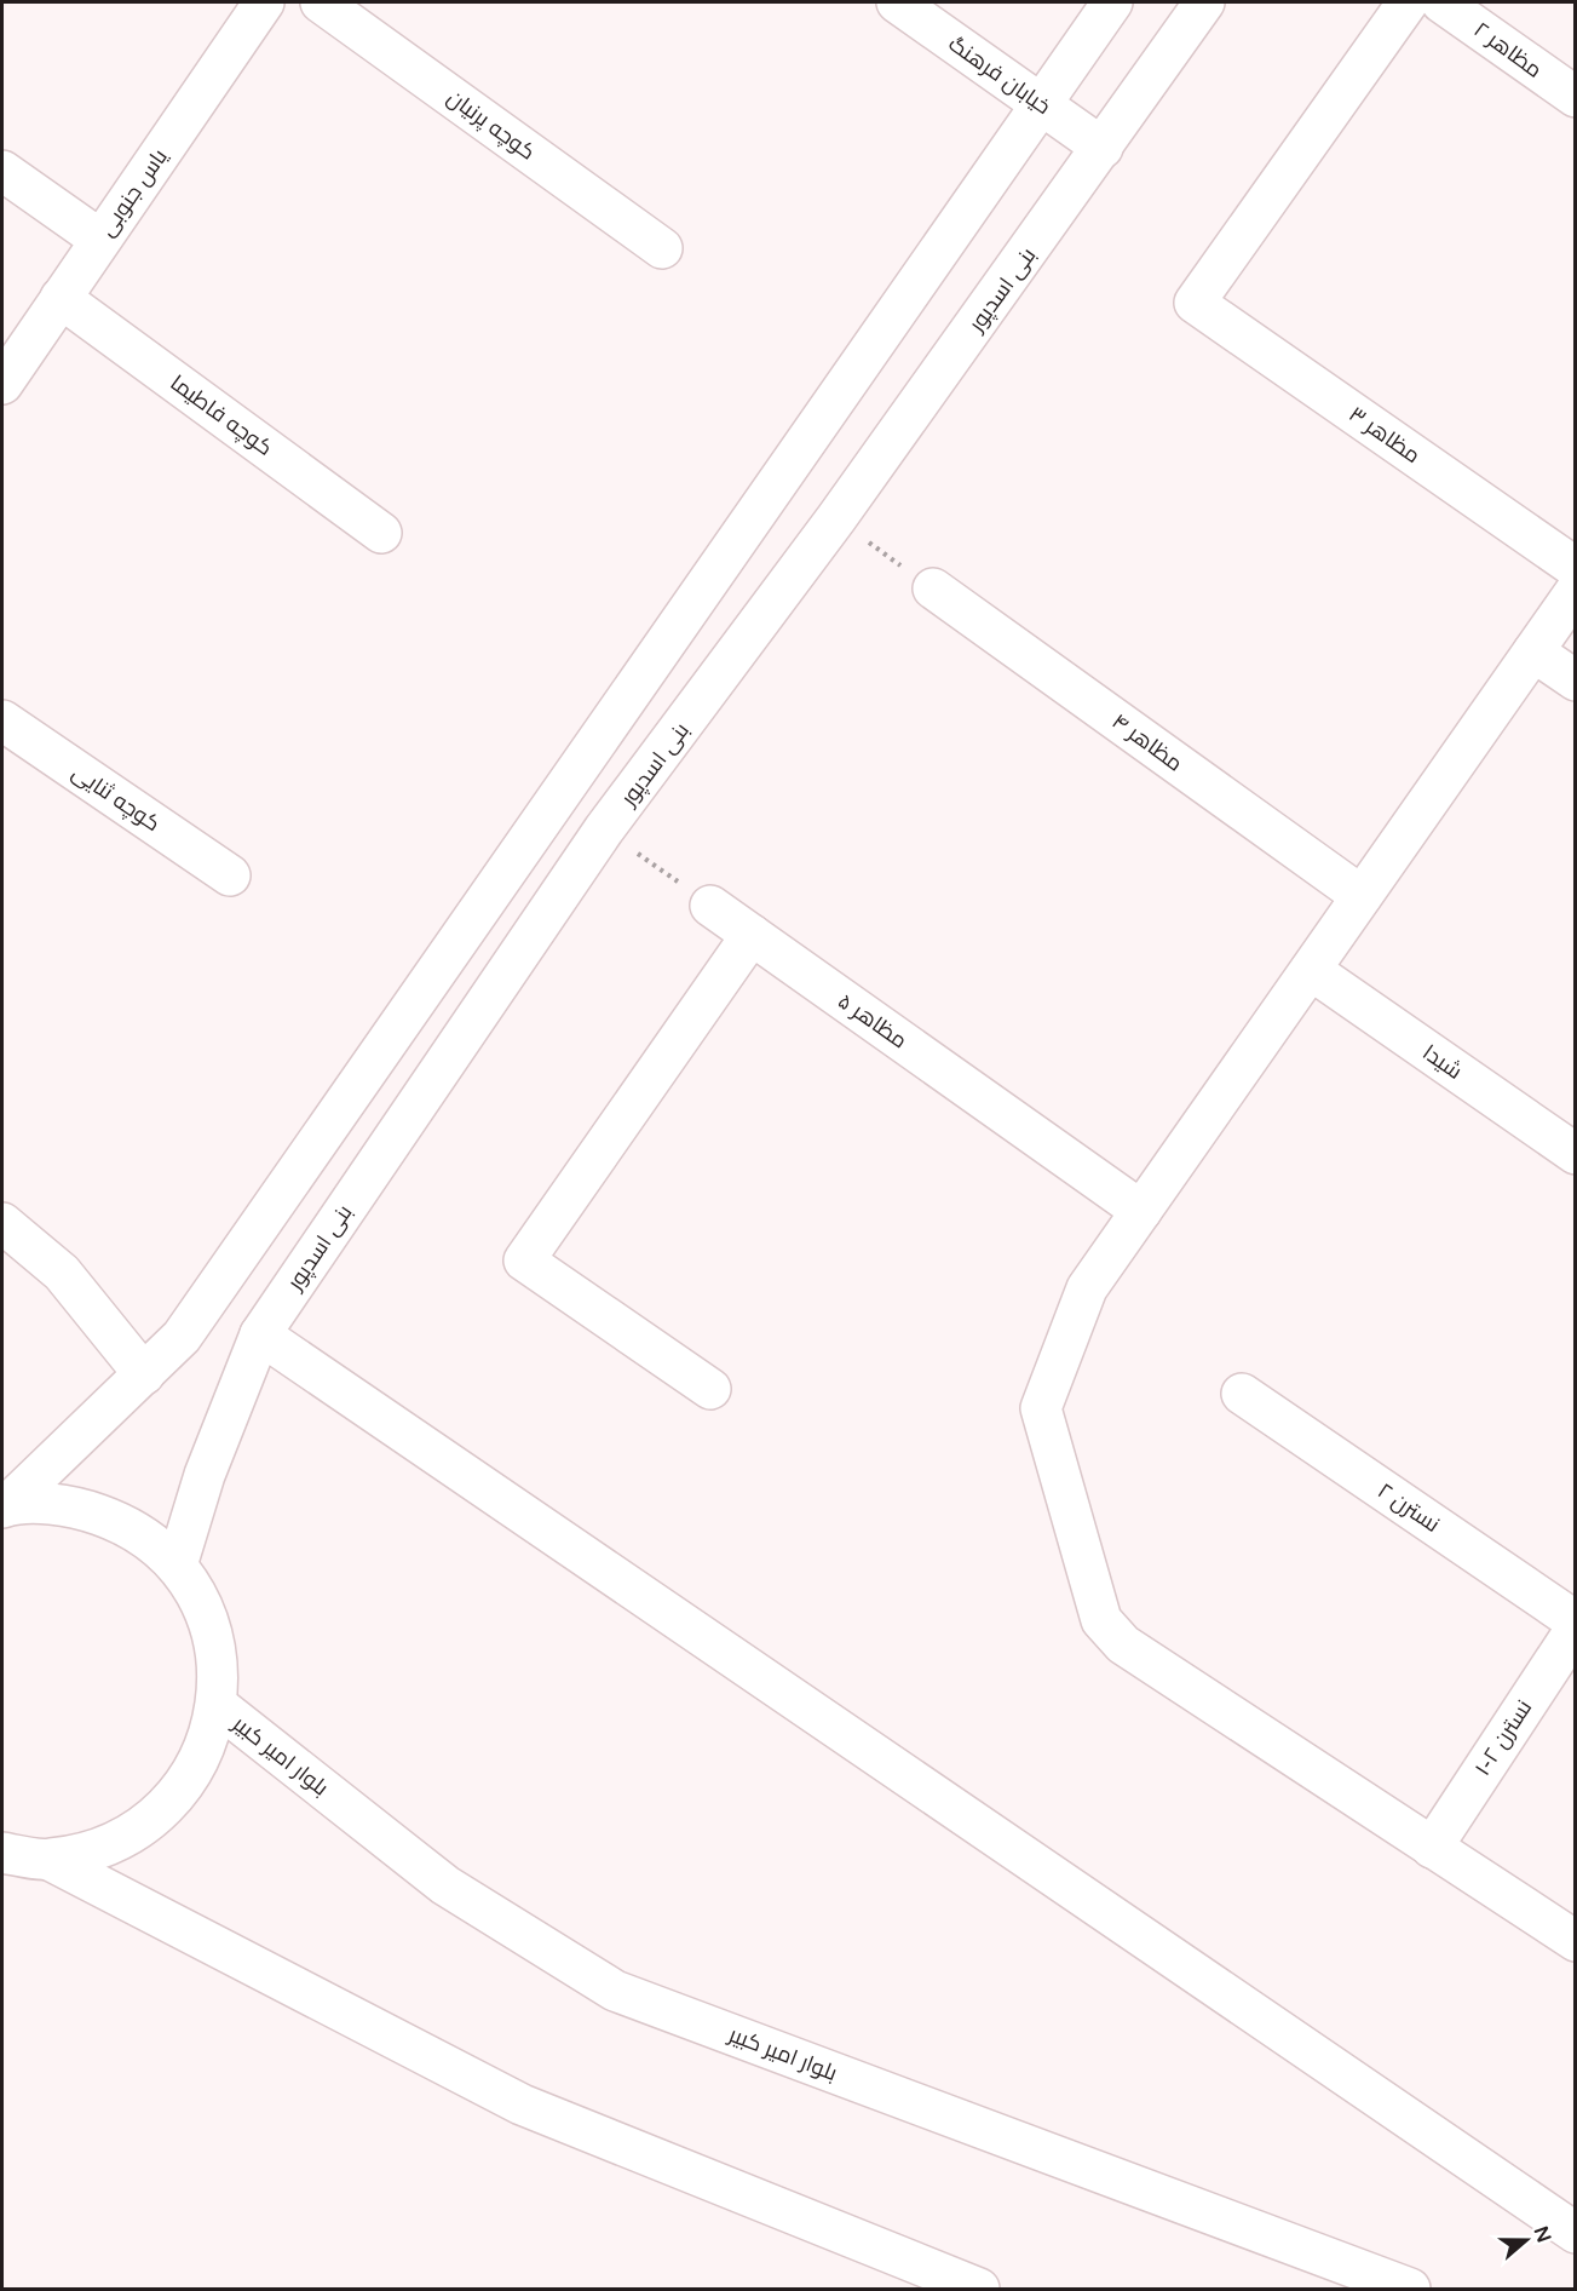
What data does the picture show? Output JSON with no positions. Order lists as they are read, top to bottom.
{
  "streets": {
    "street": [
      "مظاهر ۲",
      "خیابان فرهنگ",
      "کوچه پرنیان",
      "یاس جنوبی",
      "بنی اسدپور",
      "کوچه فاطیما",
      "مظاهر ۳",
      "مظاهر ۴",
      "کوچه ثنایی",
      "مظاهر ۵",
      "شیدا",
      "نسترن ۲",
      "نسترن ۲-۱",
      "بلوار امیر کبیر"
    ]
  },
  "crossings": [
    ["خیابان فرهنگ", "بنی اسدپور"],
    ["یاس جنوبی", "کوچه فاطیما"]
  ],
  "north": "right"
}
